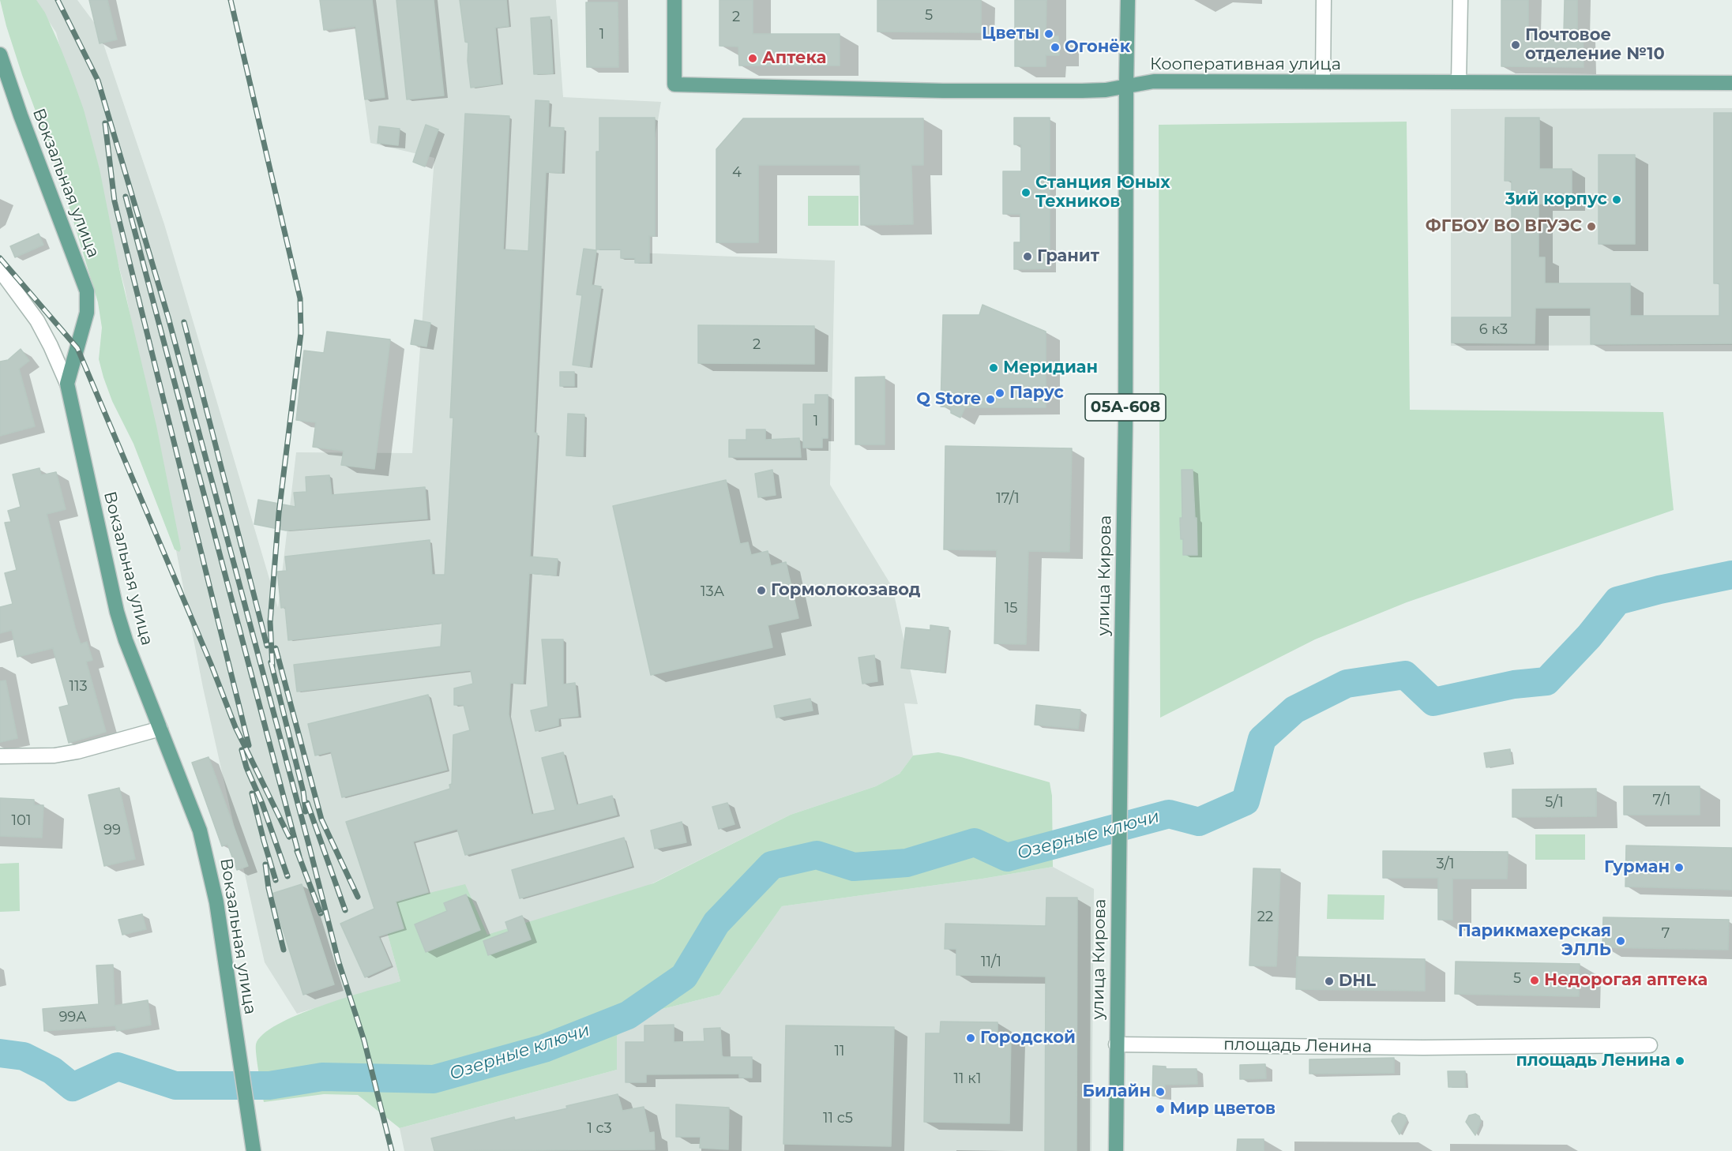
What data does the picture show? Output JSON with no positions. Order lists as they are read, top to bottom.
{
  "streets": {
    "main road": [
      "Кооперативная улица",
      "Вокзальная улица",
      "05А-608",
      "улица Кирова"
    ],
    "street": ["площадь Ленина"]
  },
  "crossings": [
    ["Кооперативная улица", "улица Кирова"],
    ["улица Кирова", "площадь Ленина"]
  ],
  "water": ["Озерные ключи"],
  "places": [
    "Цветы",
    "Почтовое отделение №10",
    "Огонёк",
    "Аптека",
    "Станция Юных Техников",
    "3ий корпус",
    "ФГБОУ ВО ВГУЭС",
    "Гранит",
    "Меридиан",
    "Парус",
    "Q Store",
    "Гормолокозавод",
    "Гурман",
    "Парикмахерская ЭЛЛЬ",
    "Недорогая аптека",
    "DHL",
    "Городской",
    "площадь Ленина",
    "Билайн",
    "Мир цветов"
  ],
  "house_numbers": [
    "5",
    "2",
    "1",
    "4",
    "6 к3",
    "2",
    "1",
    "17/1",
    "13А",
    "15",
    "113",
    "7/1",
    "5/1",
    "101",
    "99",
    "3/1",
    "22",
    "7",
    "11/1",
    "5",
    "99А",
    "11",
    "11 к1",
    "11 с5",
    "1 с3"
  ]
}
